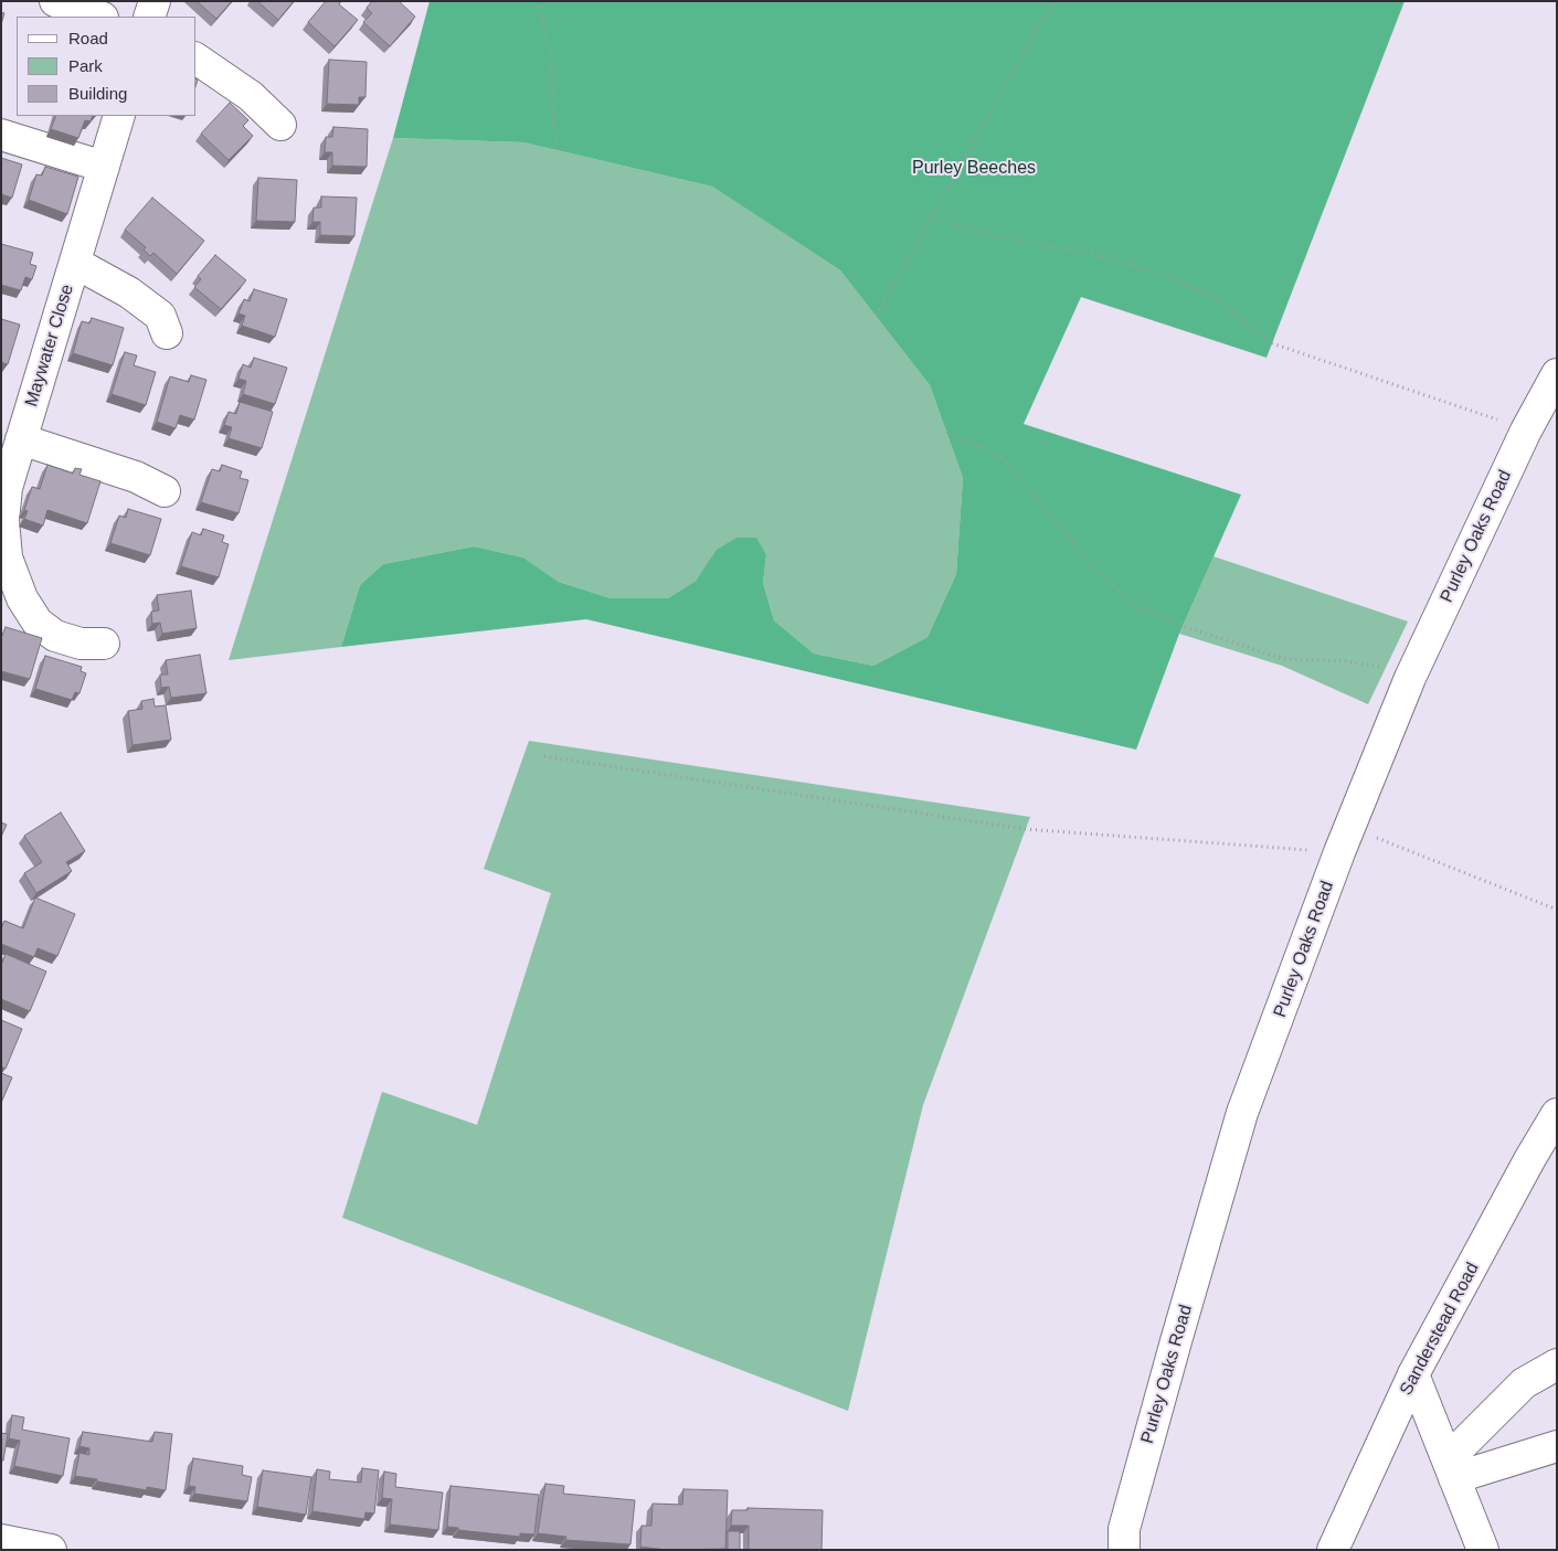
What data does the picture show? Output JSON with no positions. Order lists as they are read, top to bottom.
{
  "streets": {
    "street": ["Maywater Close", "Purley Oaks Road", "Sanderstead Road"]
  },
  "parks": ["Purley Beeches"],
  "legend": ["Road", "Park", "Building"]
}
